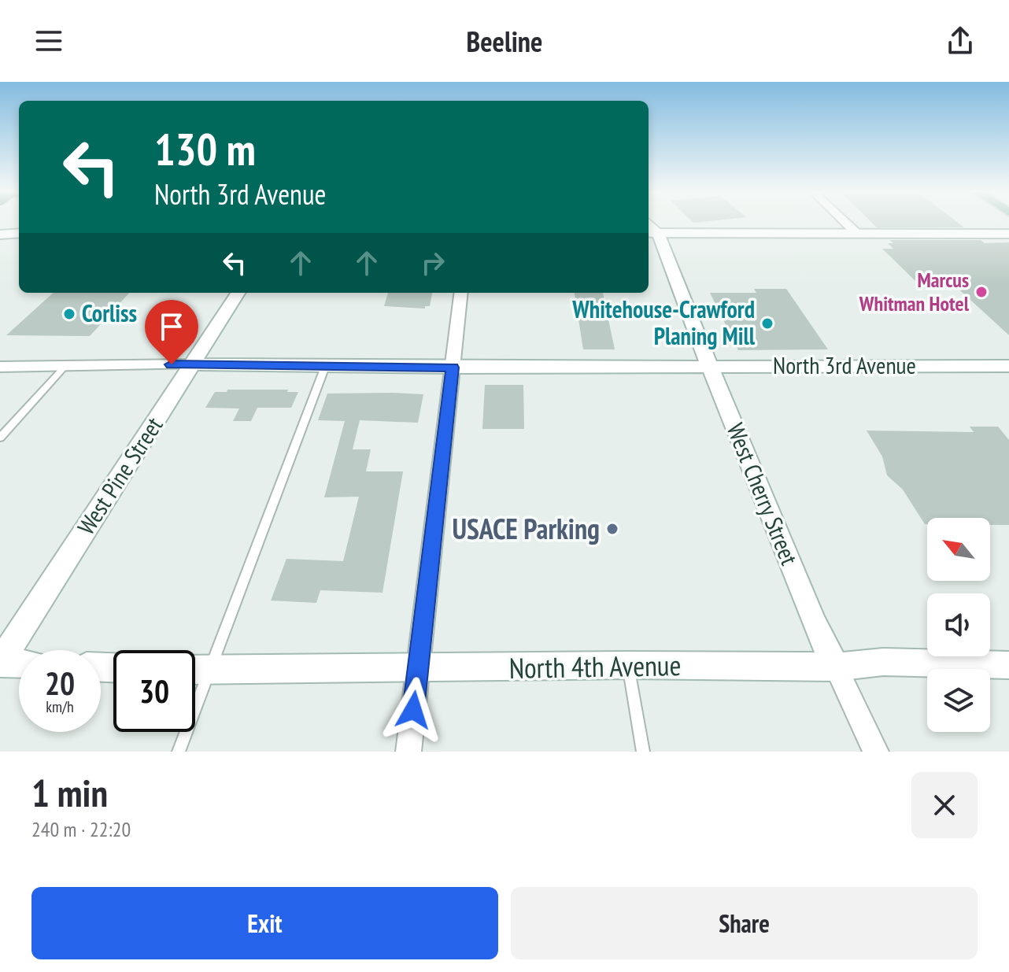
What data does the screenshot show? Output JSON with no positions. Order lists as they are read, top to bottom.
{
  "streets": {
    "street": [
      "North 3rd Avenue",
      "West Pine Street",
      "West Cherry Street",
      "North 4th Avenue"
    ]
  },
  "crossings": [
    ["North 3rd Avenue", "West Pine Street"],
    ["North 3rd Avenue", "West Cherry Street"],
    ["West Cherry Street", "North 4th Avenue"]
  ],
  "places": [
    "Marcus Whitman Hotel",
    "Corliss",
    "Whitehouse-Crawford Planing Mill",
    "USACE Parking"
  ],
  "north": "top left",
  "page": {
    "header": "Beeline",
    "turn": ["130 m", "North 3rd Avenue"],
    "speed": "20 km/h",
    "limit": "30",
    "heading": ["1 min", "240 m · 22:20"],
    "buttons": ["Exit", "Share"]
  }
}
